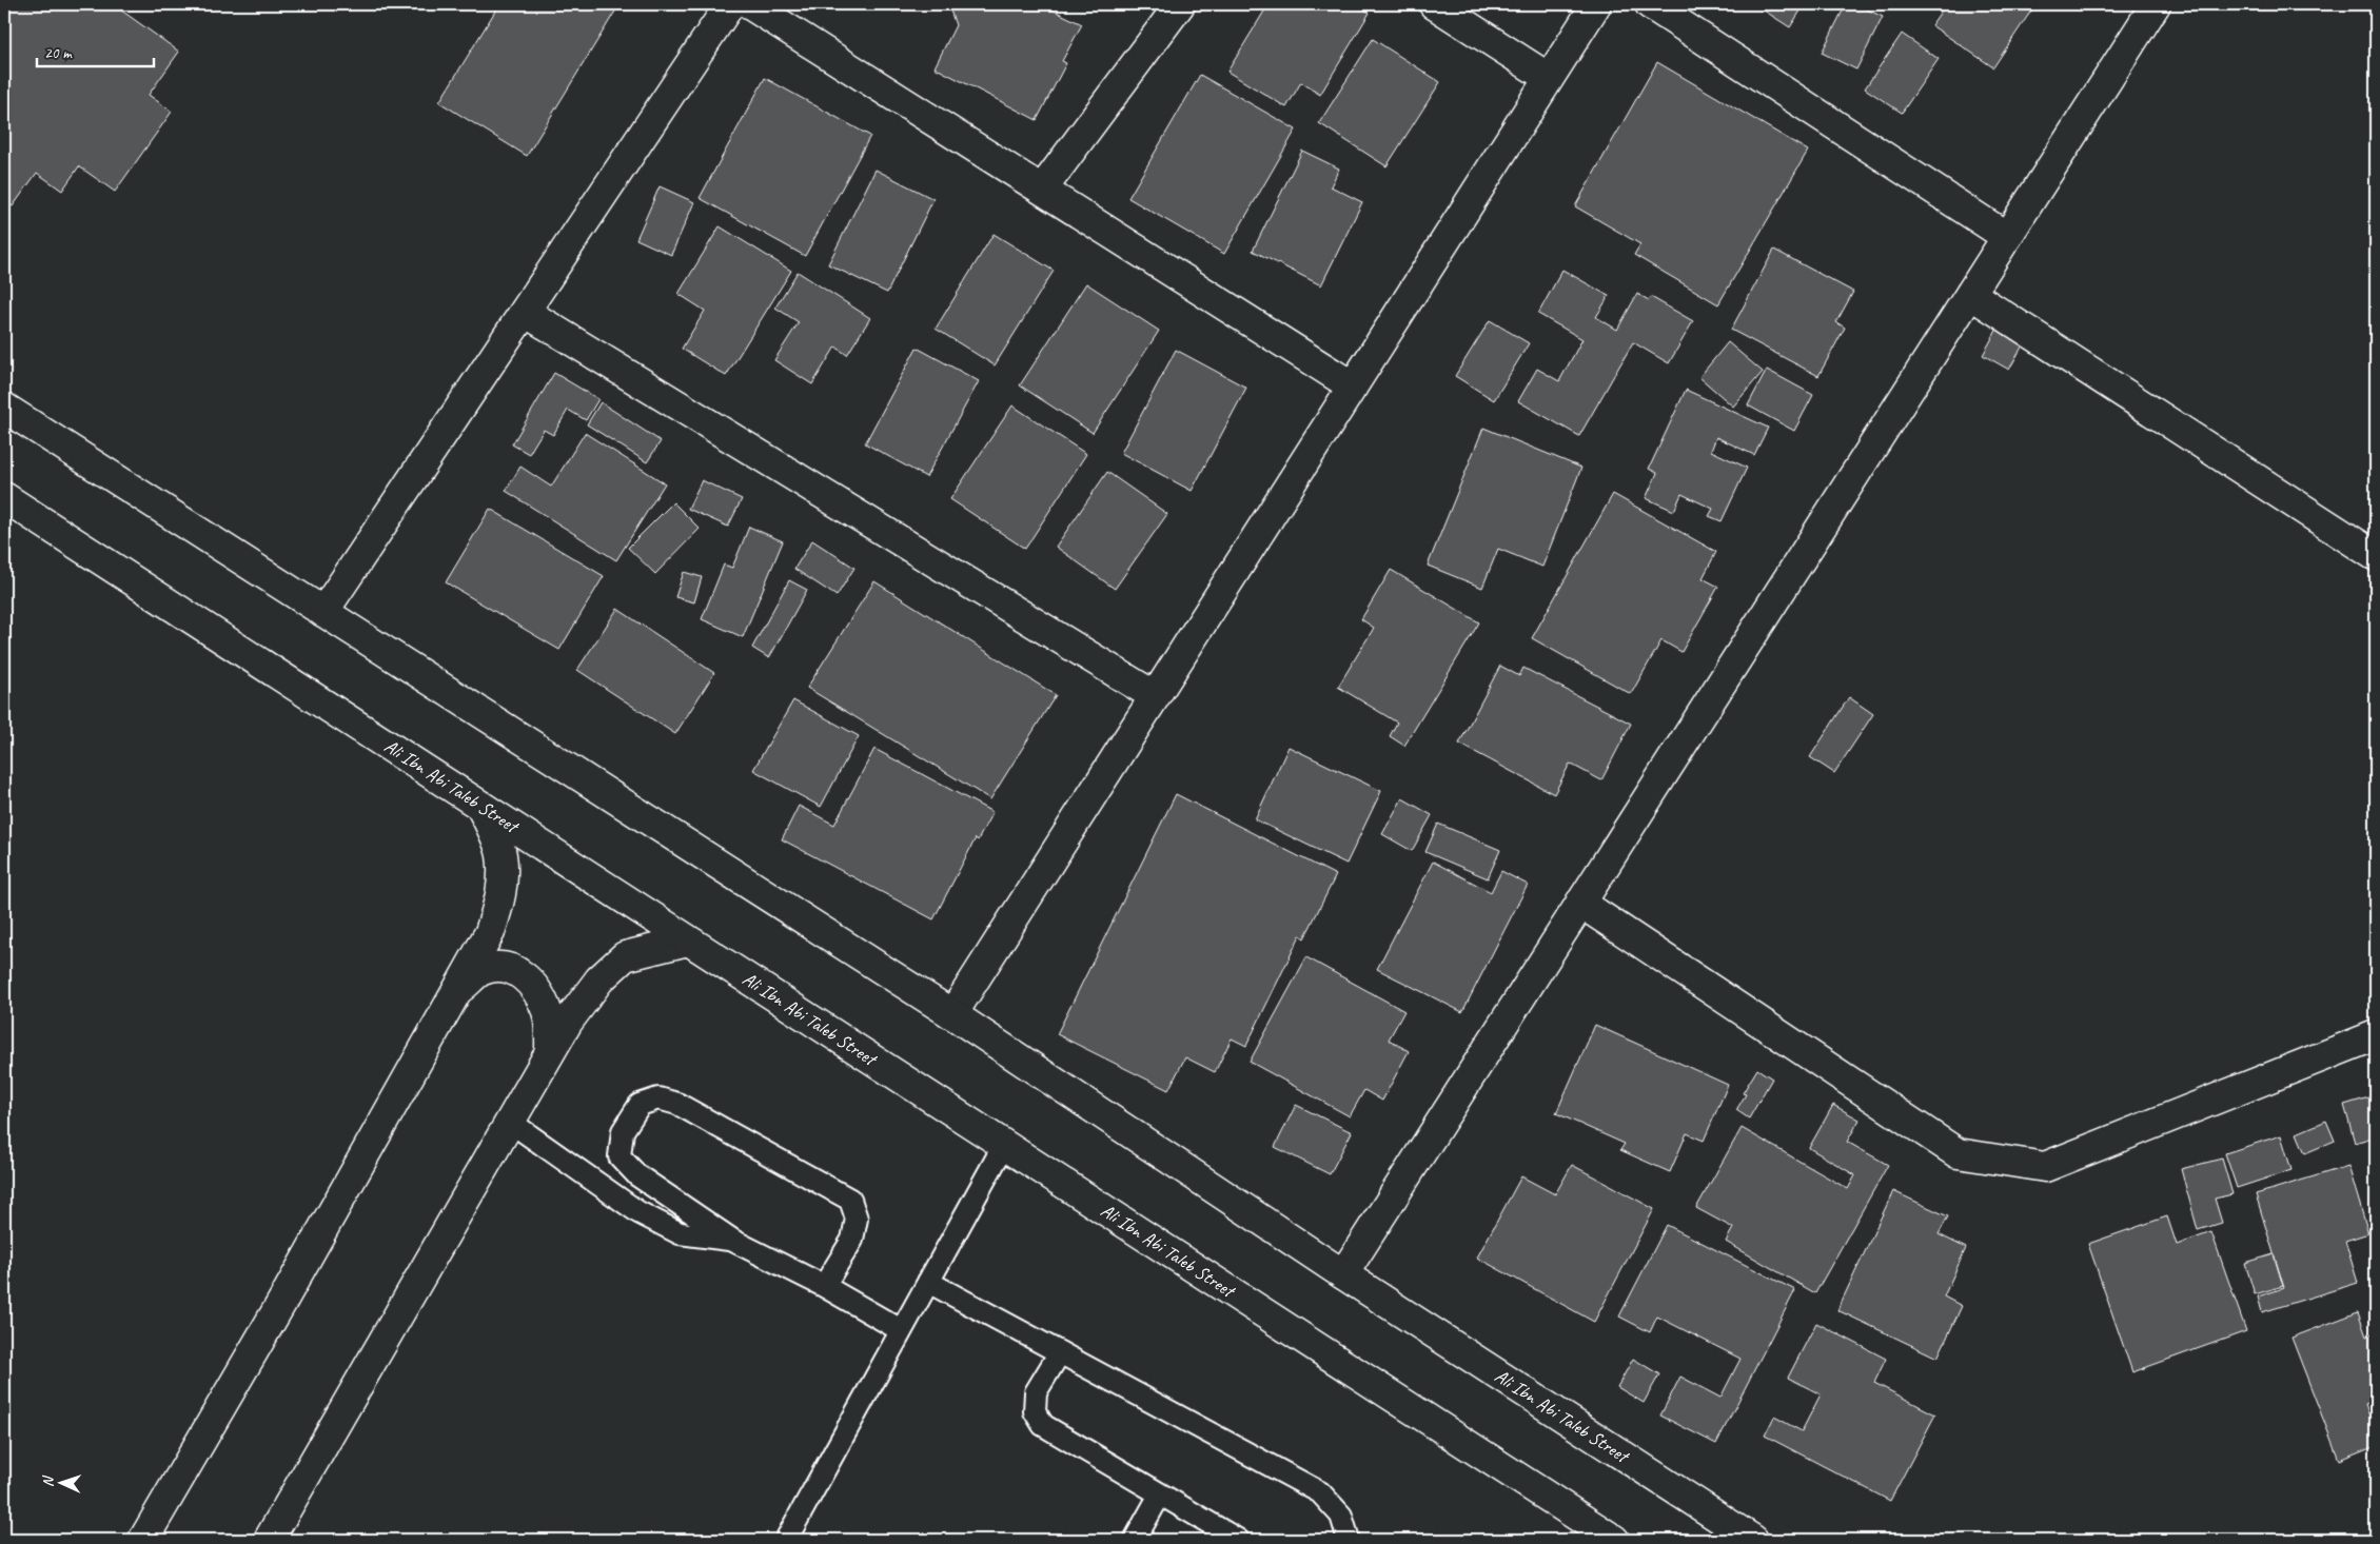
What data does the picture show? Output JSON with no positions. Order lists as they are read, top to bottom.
{
  "streets": {
    "street": ["Ali Ibn Abi Taleb Street"]
  },
  "scale_bar": "20 m",
  "north": "left"
}
